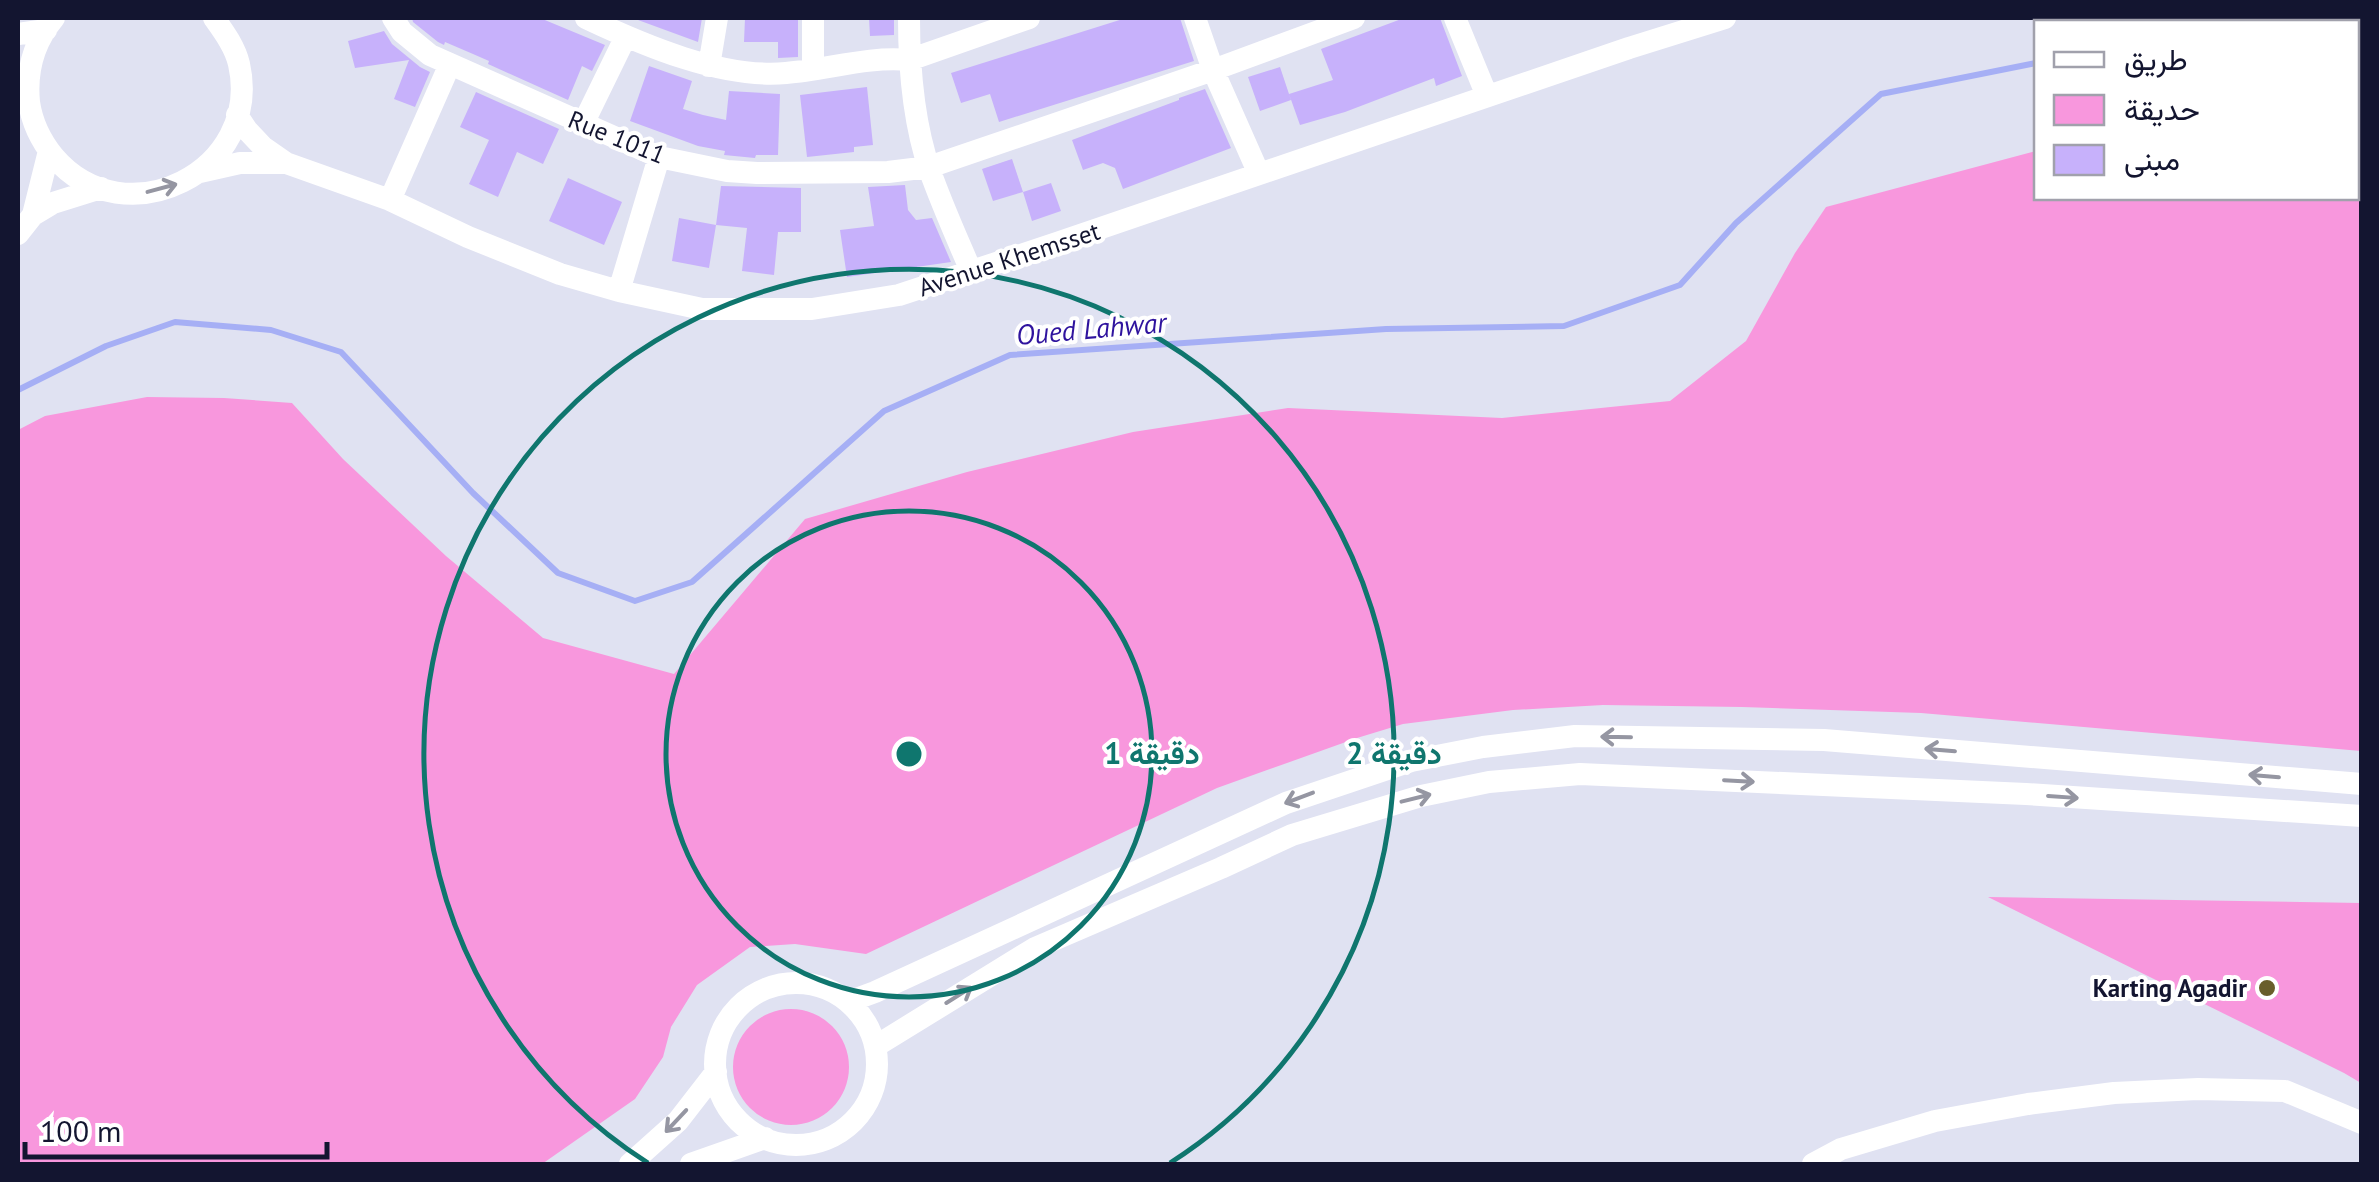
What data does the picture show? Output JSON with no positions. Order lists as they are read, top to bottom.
{
  "streets": {
    "street": ["Rue 1011", "Avenue Khemsset"]
  },
  "water": ["Oued Lahwar"],
  "places": ["Karting Agadir"],
  "legend": ["طريق", "حديقة", "مبنى"],
  "scale_bar": "100 m",
  "rings": ["1 دقيقة", "2 دقيقة"]
}
